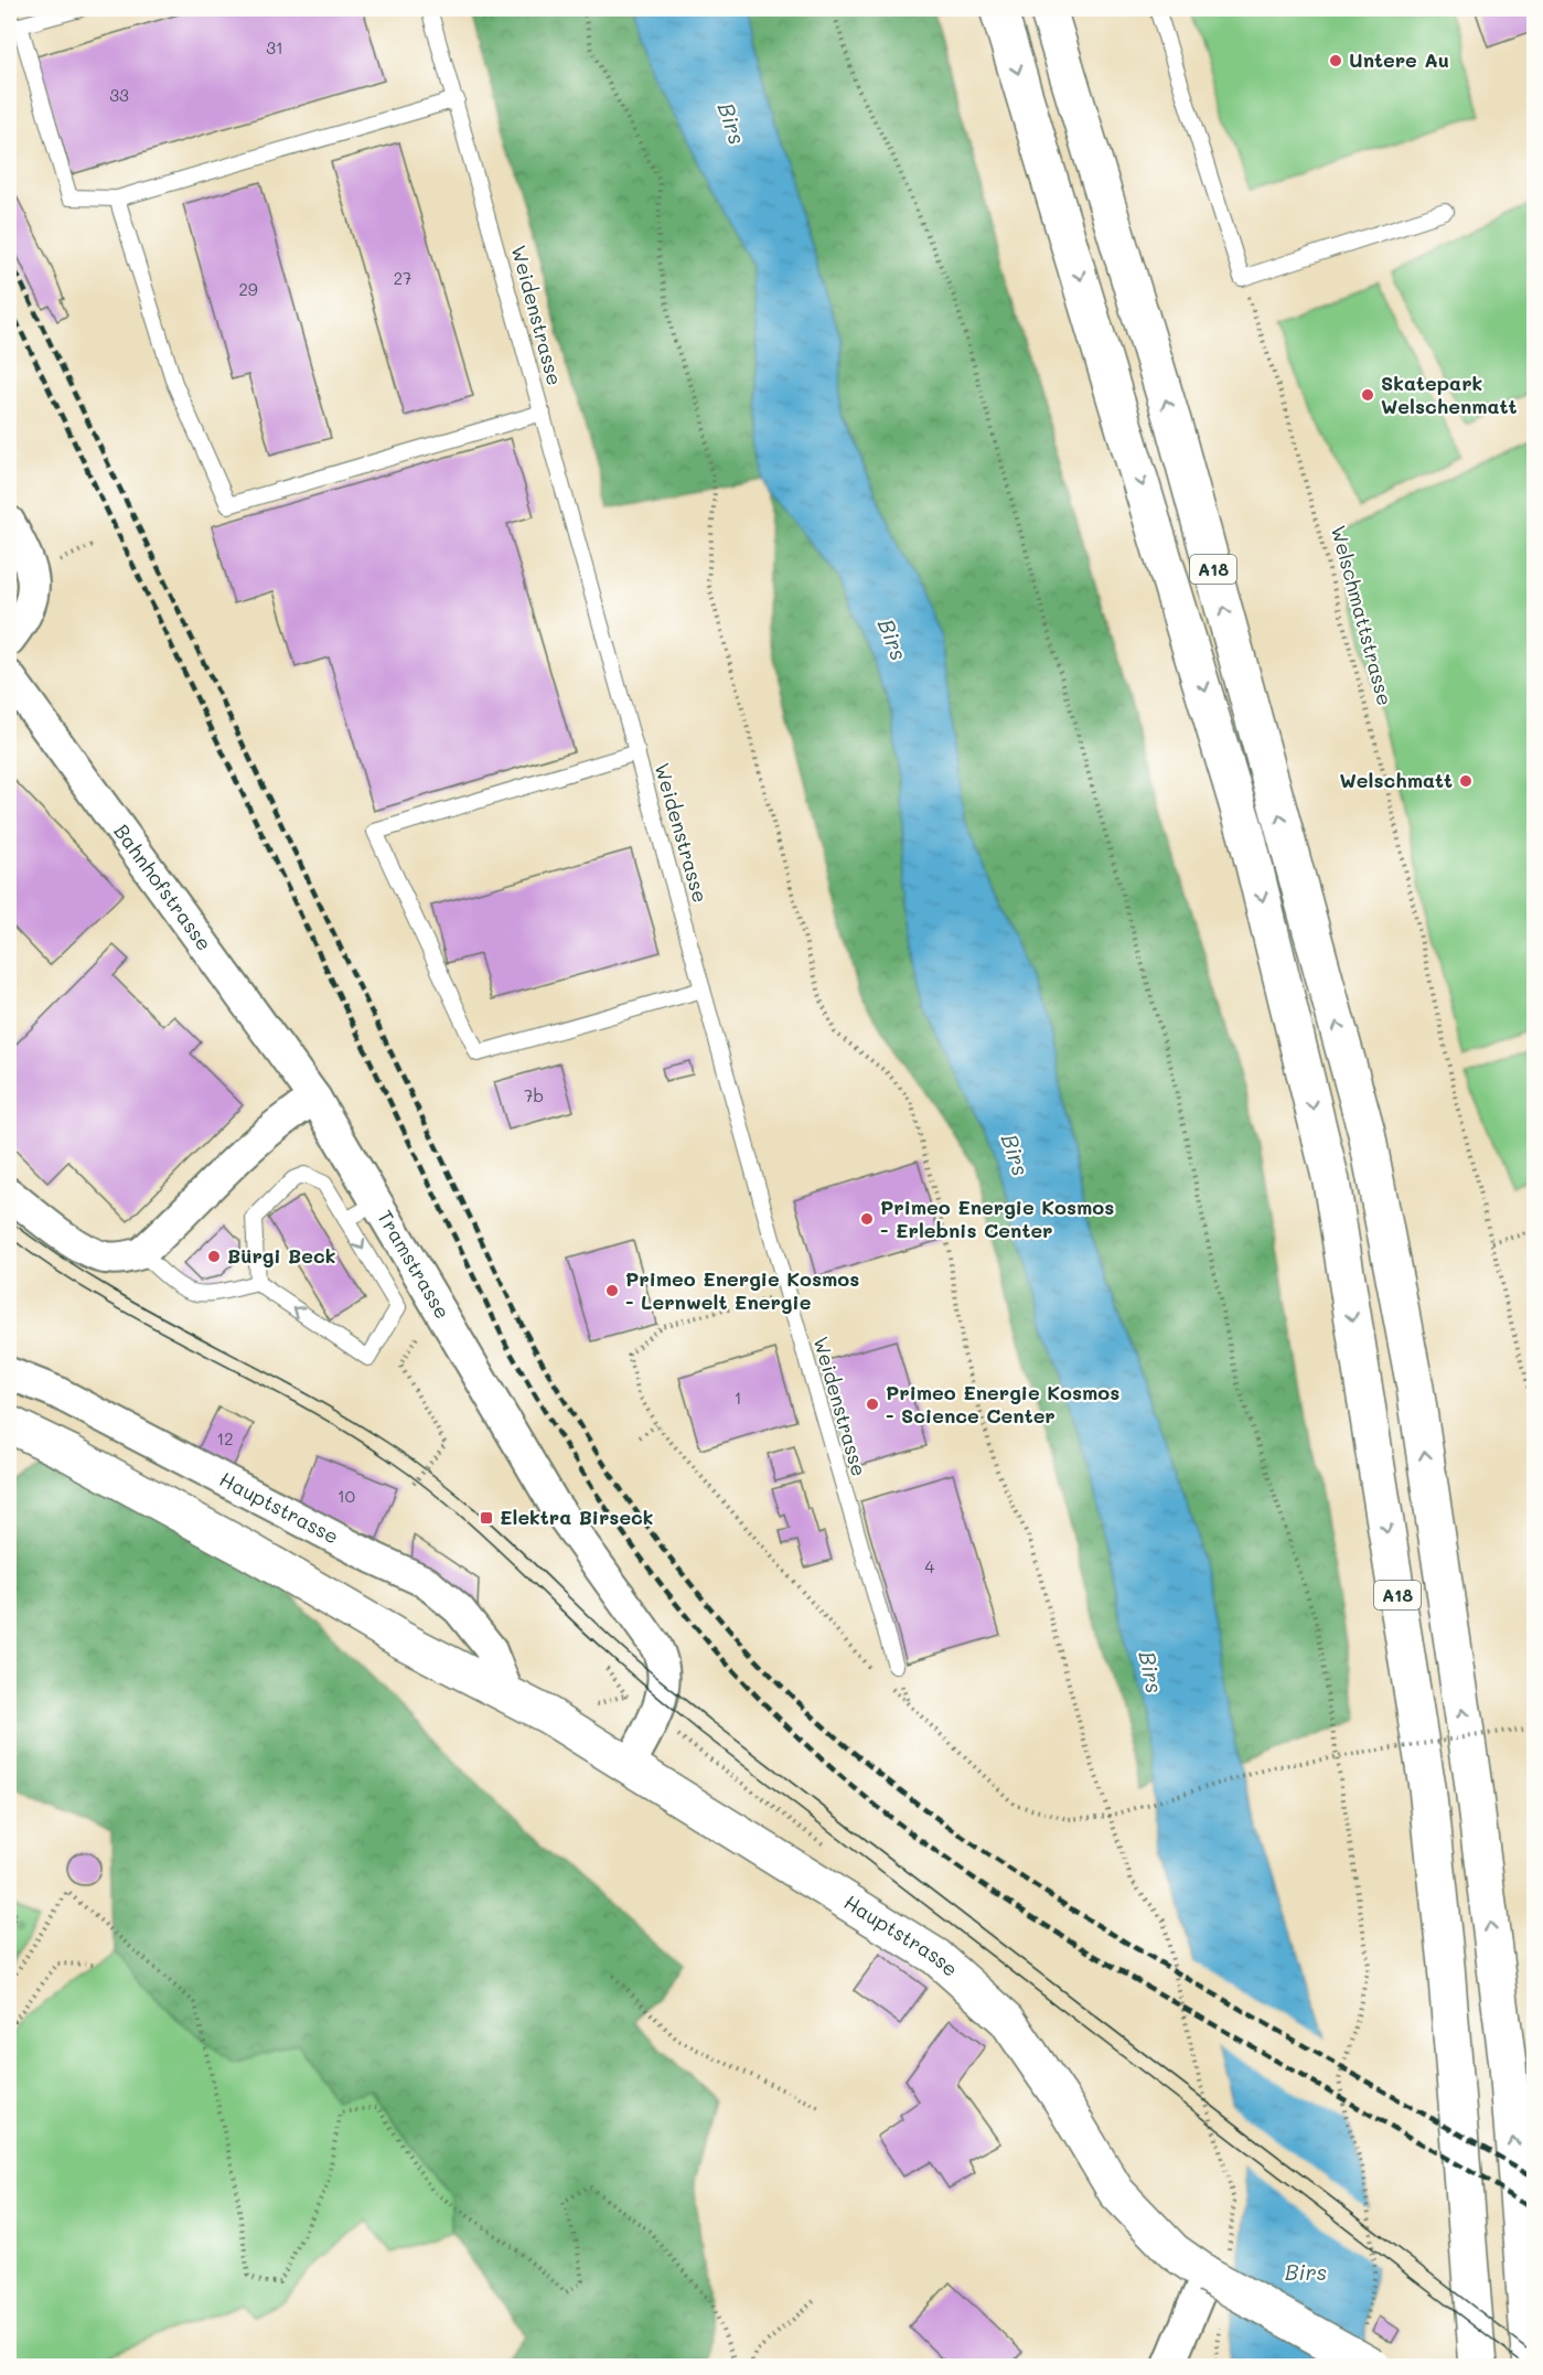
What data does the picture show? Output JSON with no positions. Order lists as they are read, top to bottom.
{
  "streets": {
    "main road": ["A18", "Hauptstrasse"],
    "street": ["Bahnhofstrasse", "Tramstrasse"],
    "lane": ["Weidenstrasse"],
    "path": ["Welschmattstrasse"]
  },
  "crossings": [
    ["Bahnhofstrasse", "Tramstrasse"],
    ["Tramstrasse", "Hauptstrasse"]
  ],
  "water": ["Birs"],
  "places": {
    "other": [
      "Untere Au",
      "Skatepark Welschenmatt",
      "Welschmatt",
      "Primeo Energie Kosmos - Erlebnis Center",
      "Bürgi Beck",
      "Primeo Energie Kosmos - Lernwelt Energie",
      "Primeo Energie Kosmos - Science Center"
    ],
    "transit": ["Elektra Birseck"]
  },
  "house_numbers": [
    "31",
    "33",
    "27",
    "29",
    "7b",
    "1",
    "12",
    "10",
    "4"
  ]
}
